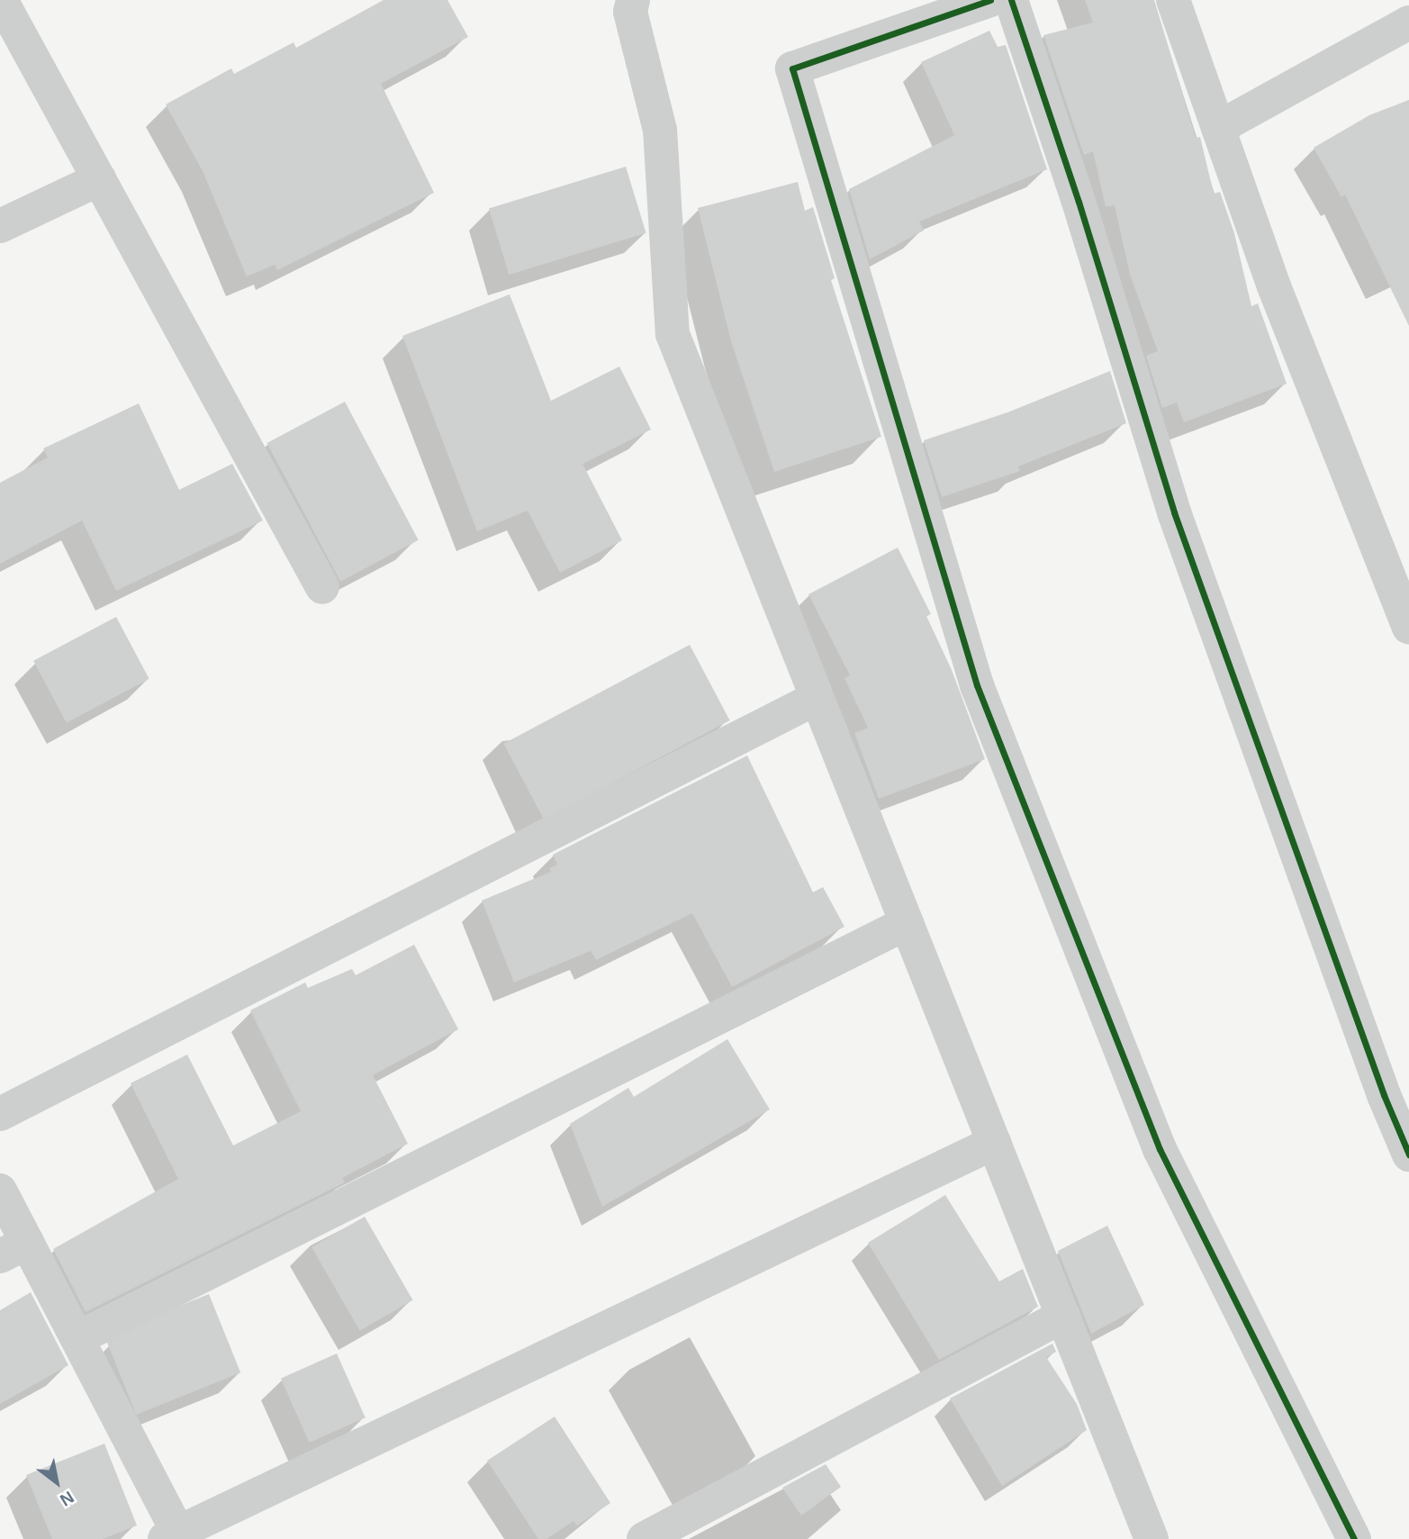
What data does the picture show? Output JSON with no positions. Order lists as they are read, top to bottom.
{
  "north": "bottom right"
}
